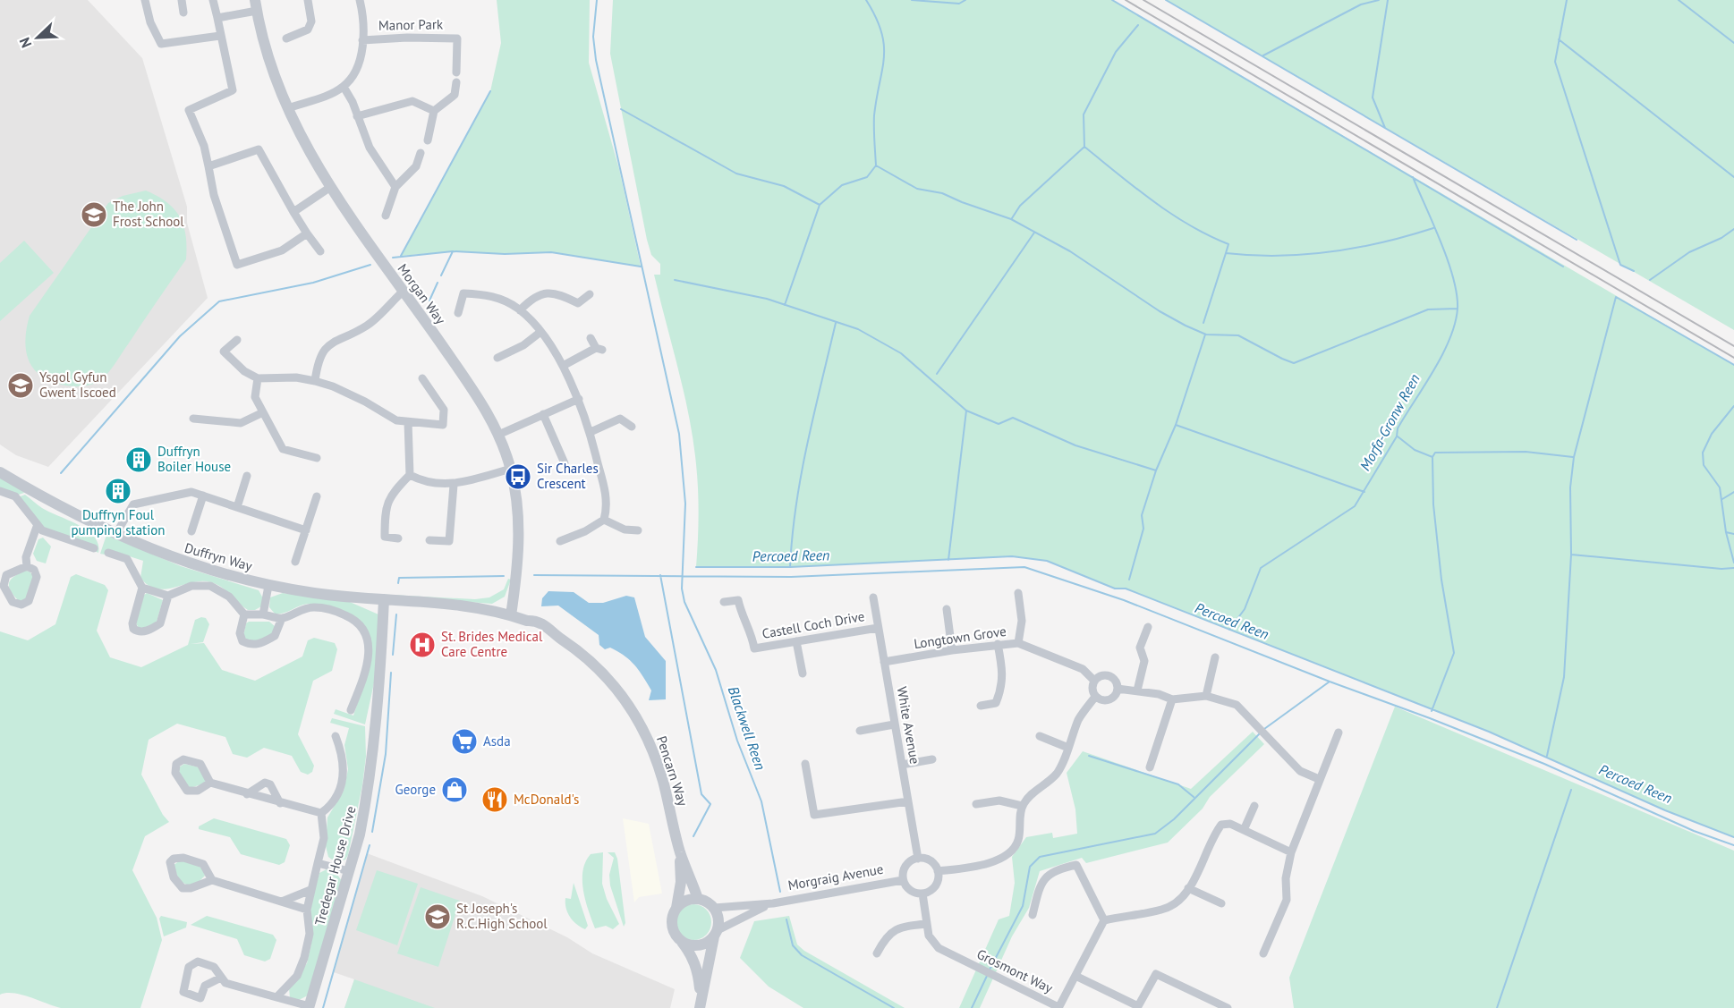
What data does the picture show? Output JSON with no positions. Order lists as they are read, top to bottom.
{
  "streets": {
    "street": [
      "Manor Park",
      "Morgan Way",
      "Duffryn Way",
      "Castell Coch Drive",
      "Longtown Grove",
      "White Avenue",
      "Pencarn Way",
      "Tredegar House Drive",
      "Morgraig Avenue",
      "Grosmont Way"
    ]
  },
  "crossings": [
    ["Morgan Way", "Pencarn Way"],
    ["Duffryn Way", "Pencarn Way"],
    ["Duffryn Way", "Tredegar House Drive"],
    ["Castell Coch Drive", "White Avenue"],
    ["Longtown Grove", "White Avenue"],
    ["White Avenue", "Morgraig Avenue"],
    ["White Avenue", "Grosmont Way"],
    ["Pencarn Way", "Tredegar House Drive"],
    ["Pencarn Way", "Morgraig Avenue"],
    ["Morgraig Avenue", "Grosmont Way"]
  ],
  "water": ["Morfa-Gronw Reen", "Percoed Reen", "Blackwell Reen"],
  "places": {
    "school or university": ["The John Frost School", "Ysgol Gyfun Gwent Iscoed", "St Joseph's R.C.High School"],
    "building": ["Duffryn Boiler House", "Duffryn Foul pumping station"],
    "bus stop": ["Sir Charles Crescent"],
    "hospital": ["St. Brides Medical Care Centre"],
    "supermarket": ["Asda"],
    "shop": ["George"],
    "restaurant": ["McDonald's"]
  },
  "north": "bottom left"
}
